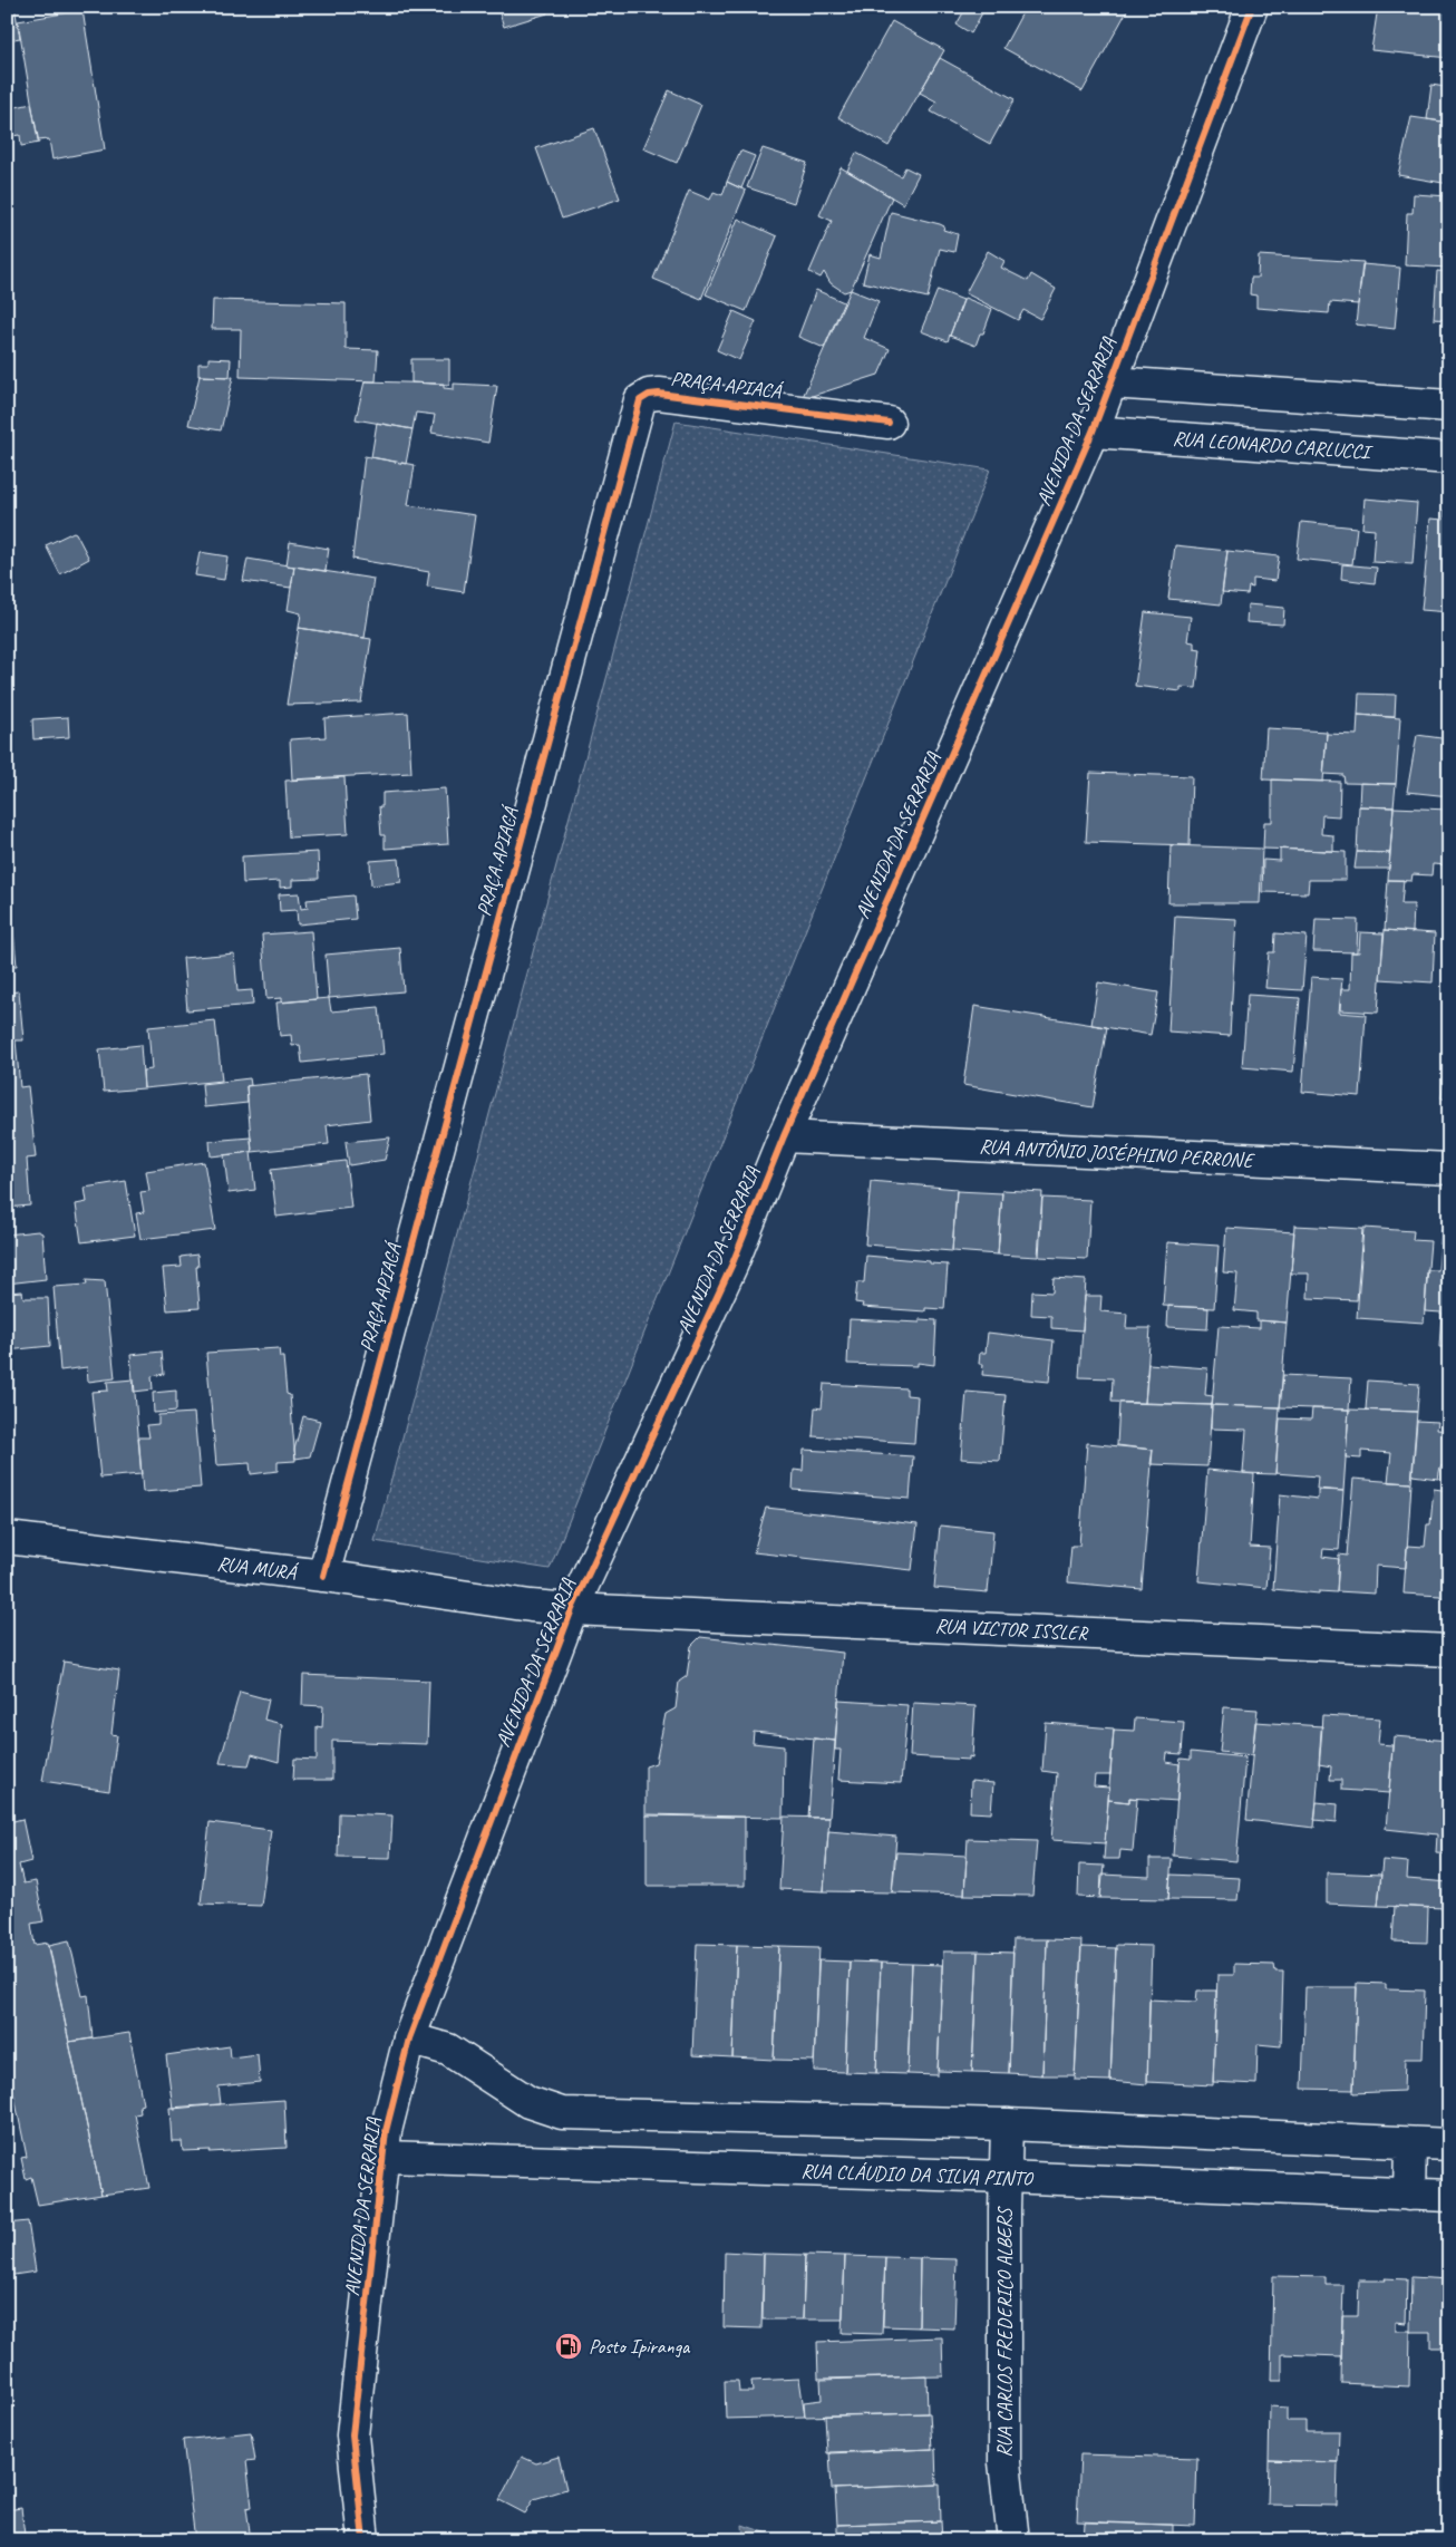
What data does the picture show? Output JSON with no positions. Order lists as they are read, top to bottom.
{
  "streets": {
    "street": [
      "PRAÇA APIACÁ",
      "AVENIDA DA SERRARIA",
      "RUA LEONARDO CARLUCCI",
      "RUA ANTÔNIO JOSÉPHINO PERRONE",
      "RUA MURÁ",
      "RUA VICTOR ISSLER",
      "RUA CLÁUDIO DA SILVA PINTO",
      "RUA CARLOS FREDERICO ALBERS"
    ]
  },
  "crossings": [
    ["PRAÇA APIACÁ", "RUA MURÁ"],
    ["AVENIDA DA SERRARIA", "RUA LEONARDO CARLUCCI"],
    ["AVENIDA DA SERRARIA", "RUA ANTÔNIO JOSÉPHINO PERRONE"],
    ["AVENIDA DA SERRARIA", "RUA MURÁ"],
    ["AVENIDA DA SERRARIA", "RUA VICTOR ISSLER"],
    ["AVENIDA DA SERRARIA", "RUA CLÁUDIO DA SILVA PINTO"],
    ["RUA MURÁ", "RUA VICTOR ISSLER"],
    ["RUA CLÁUDIO DA SILVA PINTO", "RUA CARLOS FREDERICO ALBERS"]
  ],
  "places": {
    "fuel station": ["Posto Ipiranga"]
  }
}
